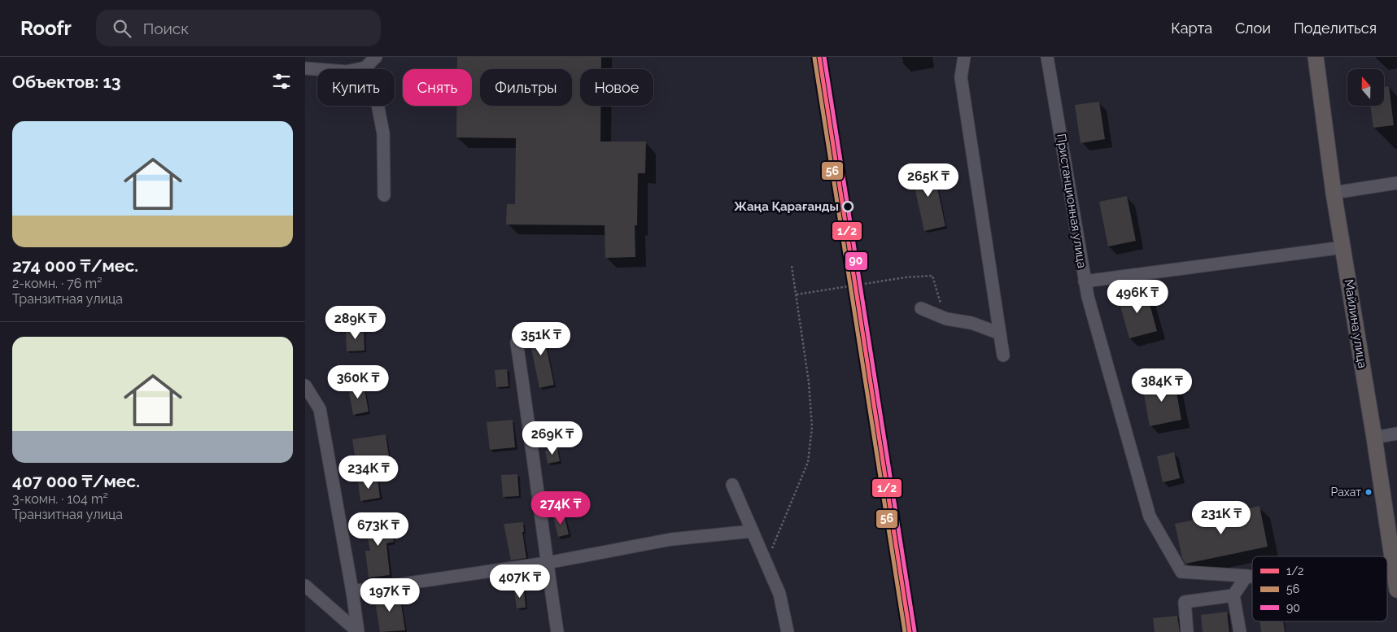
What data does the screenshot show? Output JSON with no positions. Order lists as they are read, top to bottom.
{
  "streets": {
    "main road": ["Майлина улица"],
    "street": ["Пристанционная улица"]
  },
  "places": ["Жаңа Қарағанды", "Рахат"],
  "lines": ["transit line 1/2", "transit line 90", "transit line 56"],
  "legend": ["1/2", "56", "90"],
  "north": "top",
  "page": {
    "header": "Roofr",
    "search": "Поиск",
    "nav": ["Карта", "Слои", "Поделиться"],
    "heading": "Объектов: 13",
    "chip": [
      "Купить",
      "Снять",
      "Фильтры",
      "Новое"
    ],
    "list": [
      {
        "name": "274 000 ₸/мес.",
        "note": "2-комн. · 76 m² · Транзитная улица"
      },
      {
        "name": "407 000 ₸/мес.",
        "note": "3-комн. · 104 m² · Транзитная улица"
      }
    ],
    "price": [
      "265K ₸",
      "496K ₸",
      "289K ₸",
      "351K ₸",
      "360K ₸",
      "384K ₸",
      "269K ₸",
      "234K ₸",
      "274K ₸",
      "231K ₸",
      "673K ₸",
      "407K ₸",
      "197K ₸"
    ]
  }
}
